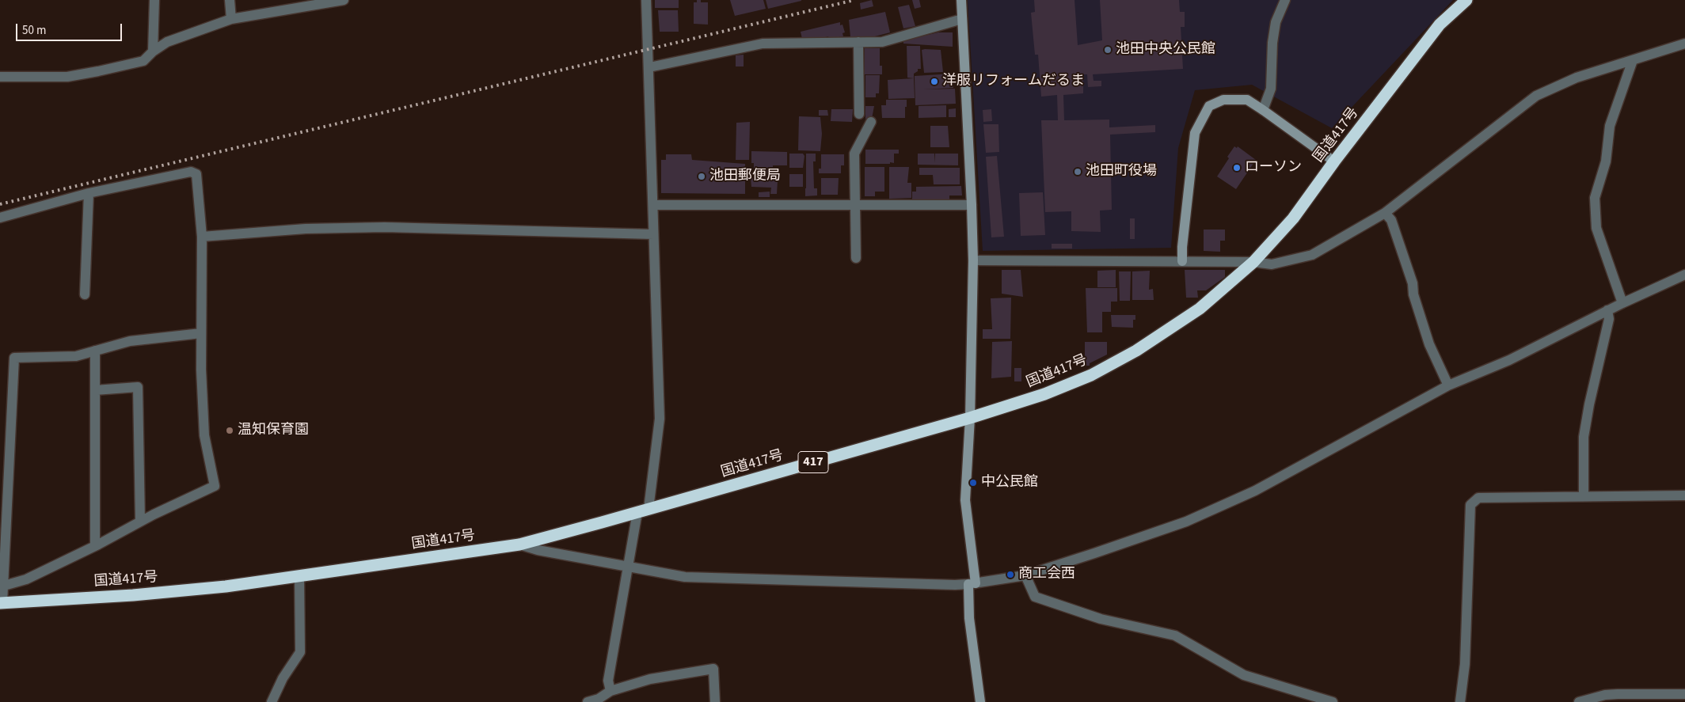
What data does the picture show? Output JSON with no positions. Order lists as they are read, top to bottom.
{
  "streets": {
    "highway": ["国道417号", "417"]
  },
  "places": [
    "池田中央公民館",
    "洋服リフォームだるま",
    "ローソン",
    "池田町役場",
    "池田郵便局",
    "温知保育園",
    "中公民館",
    "商工会西"
  ],
  "scale_bar": "50 m"
}
